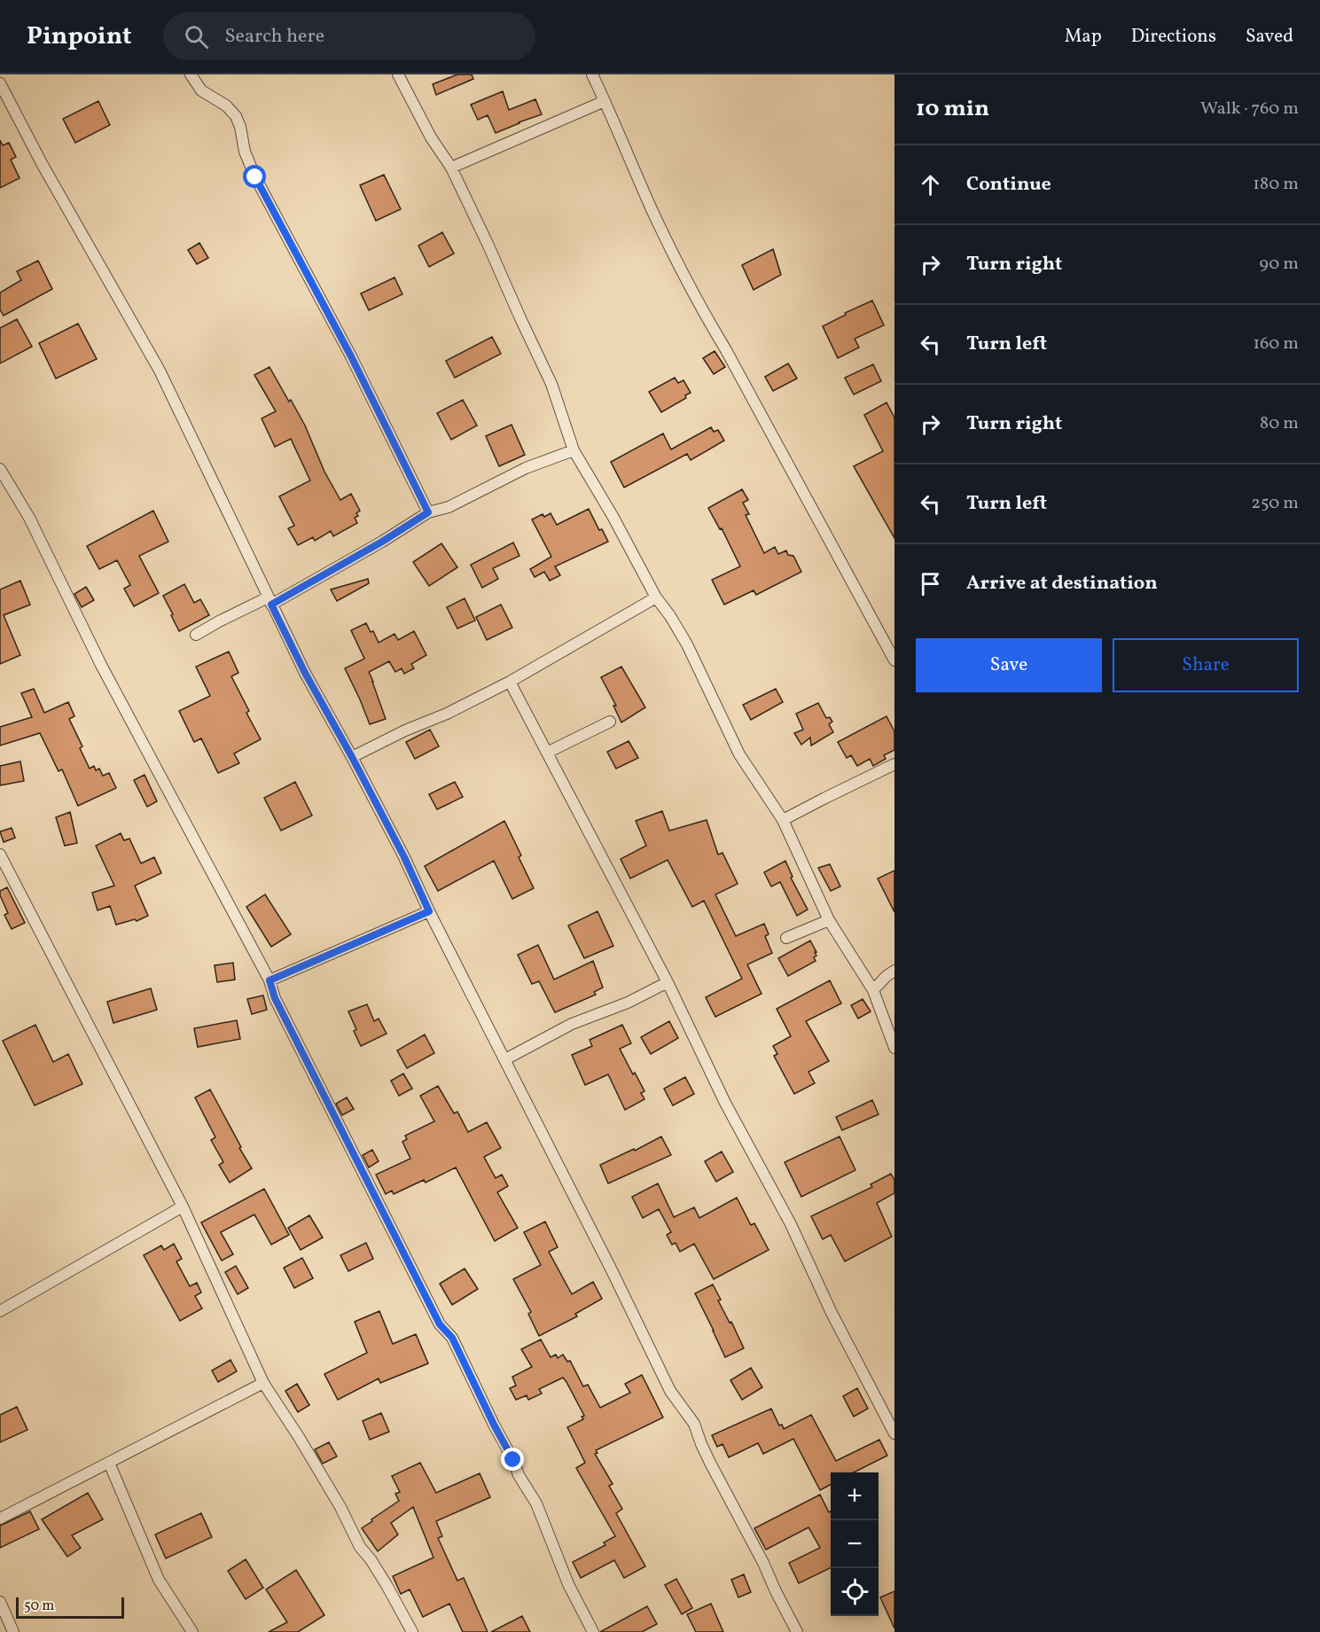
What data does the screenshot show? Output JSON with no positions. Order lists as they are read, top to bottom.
{
  "scale_bar": "50 m",
  "page": {
    "header": "Pinpoint",
    "search": "Search here",
    "nav": ["Map", "Directions", "Saved"],
    "heading": ["10 min", "Walk · 760 m"],
    "list": [
      ["Continue", "180 m"],
      ["Turn right", "90 m"],
      ["Turn left", "160 m"],
      ["Turn right", "80 m"],
      ["Turn left", "250 m"],
      "Arrive at destination"
    ],
    "buttons": ["Save", "Share"],
    "map_buttons": ["+", "−"],
    "scale": "50 m"
  }
}
